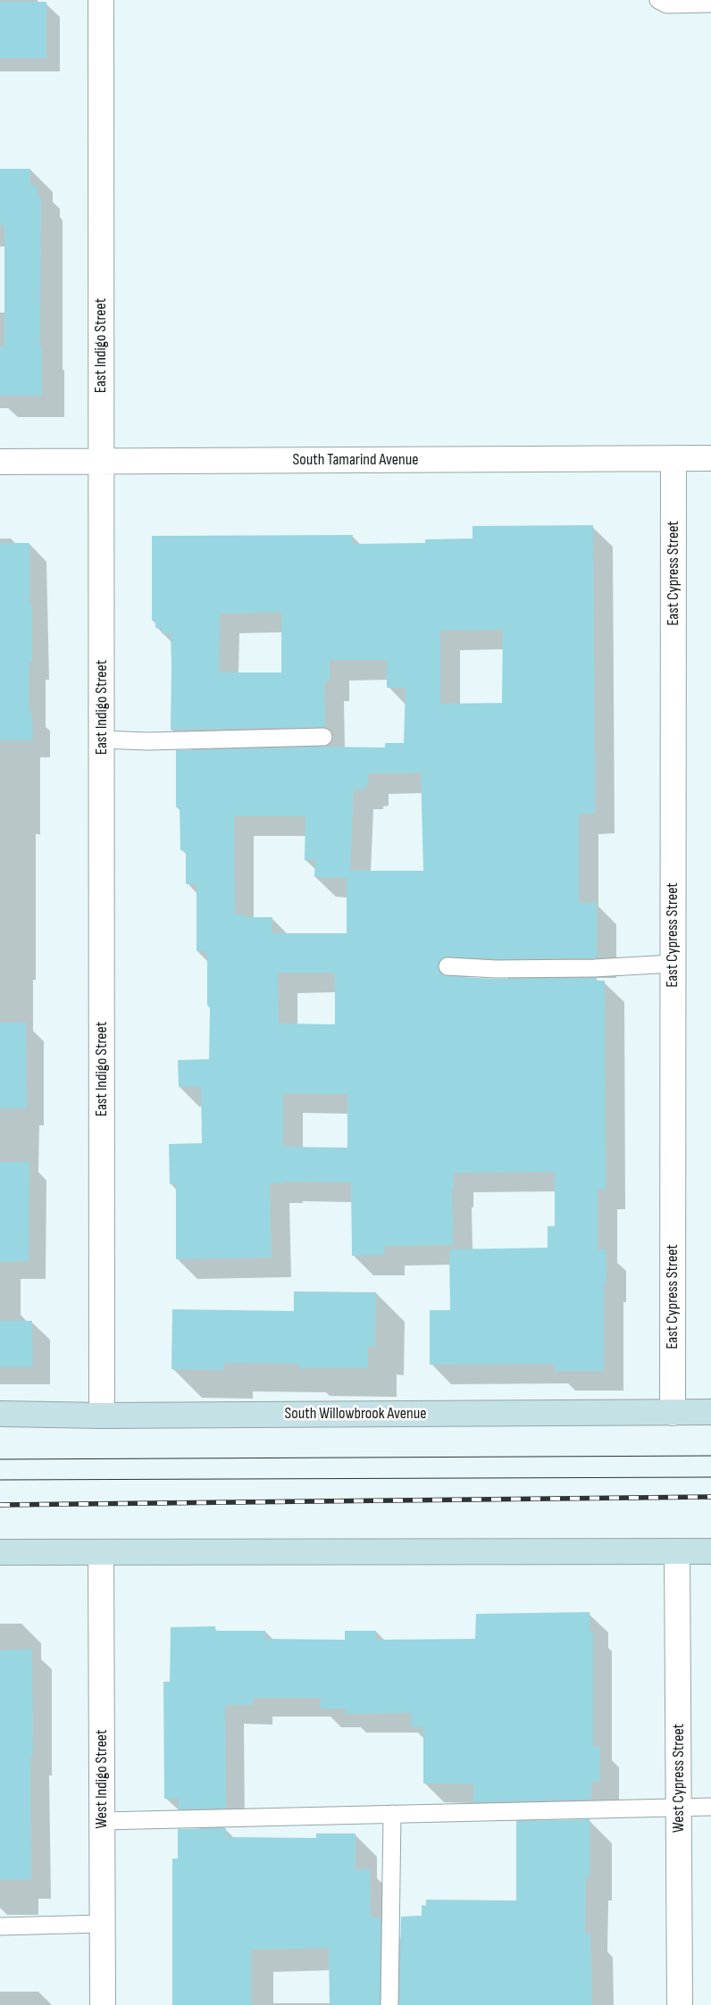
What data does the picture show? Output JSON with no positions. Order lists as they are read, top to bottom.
{
  "streets": {
    "street": [
      "East Indigo Street",
      "South Tamarind Avenue",
      "East Cypress Street",
      "South Willowbrook Avenue",
      "West Cypress Street",
      "West Indigo Street"
    ]
  },
  "crossings": [
    ["East Indigo Street", "South Tamarind Avenue"],
    ["East Indigo Street", "South Willowbrook Avenue"],
    ["South Tamarind Avenue", "East Cypress Street"],
    ["East Cypress Street", "South Willowbrook Avenue"]
  ]
}
